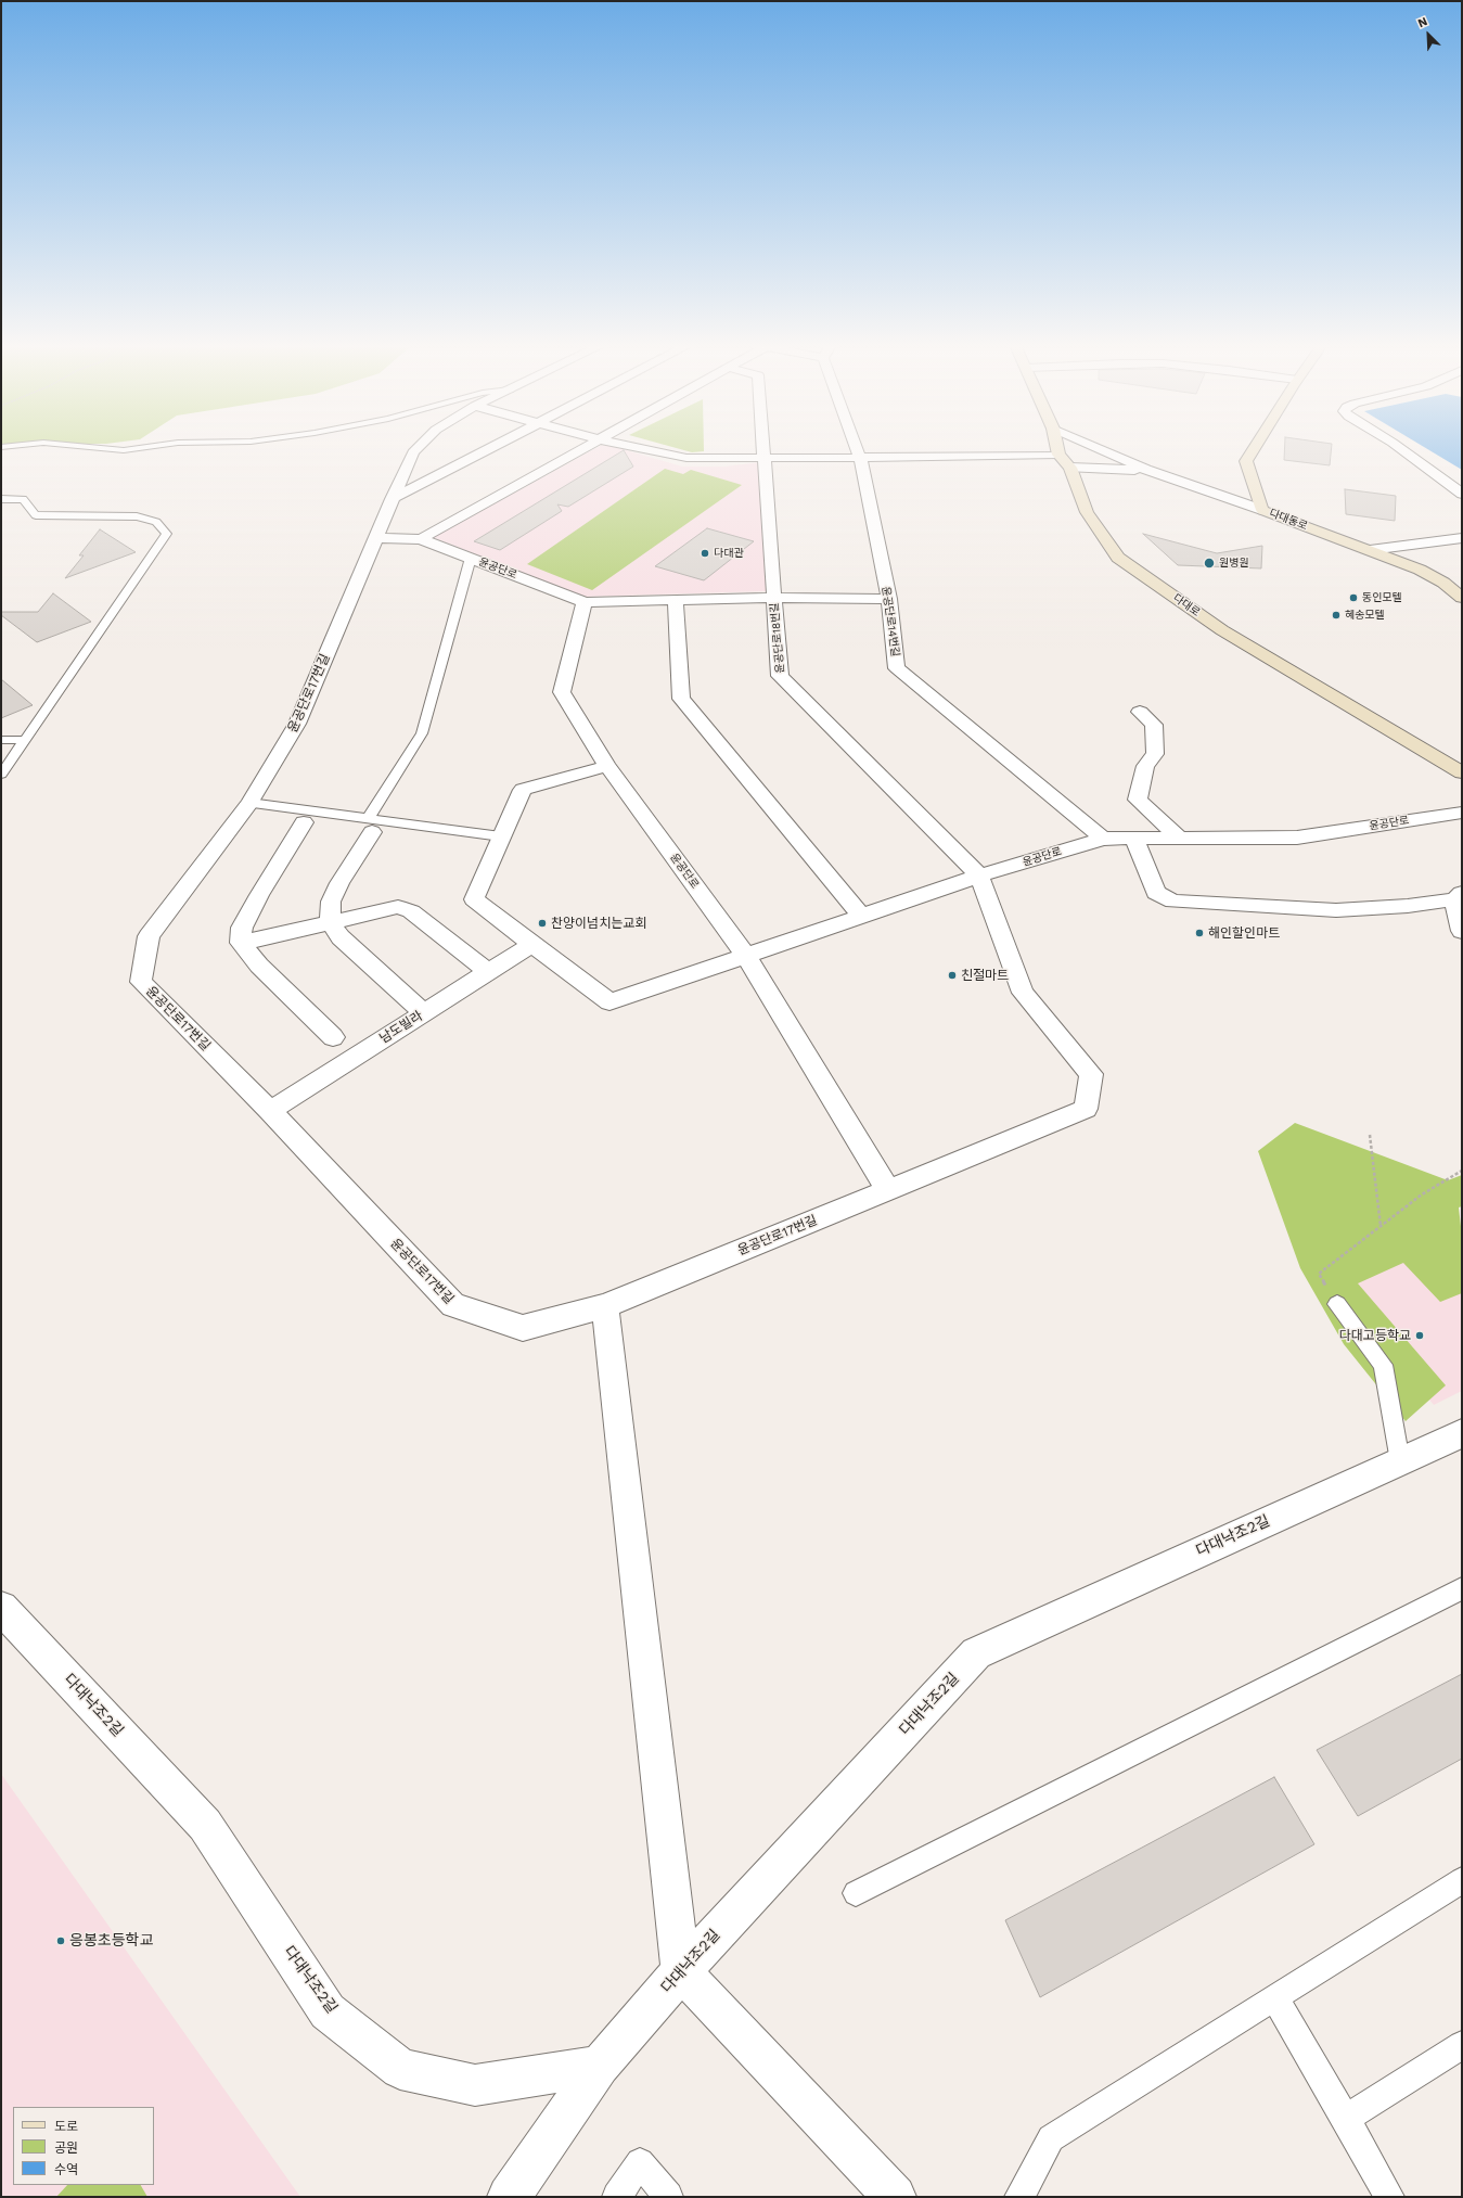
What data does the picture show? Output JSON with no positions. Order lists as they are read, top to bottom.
{
  "streets": {
    "main road": ["다대동로", "다대로"],
    "street": [
      "윤공단로",
      "윤공단로14번길",
      "윤공단로18번길",
      "윤공단로17번길",
      "남도빌라",
      "다대낙조2길"
    ]
  },
  "crossings": [
    ["윤공단로", "윤공단로14번길"],
    ["윤공단로", "윤공단로18번길"],
    ["윤공단로", "윤공단로17번길"],
    ["윤공단로18번길", "윤공단로17번길"],
    ["윤공단로17번길", "남도빌라"]
  ],
  "places": [
    "다대관",
    "원병원",
    "동인모텔",
    "혜송모텔",
    "찬양이넘치는교회",
    "해인할인마트",
    "친절마트",
    "다대고등학교",
    "응봉초등학교"
  ],
  "legend": ["도로", "공원", "수역"],
  "north": "top left"
}
